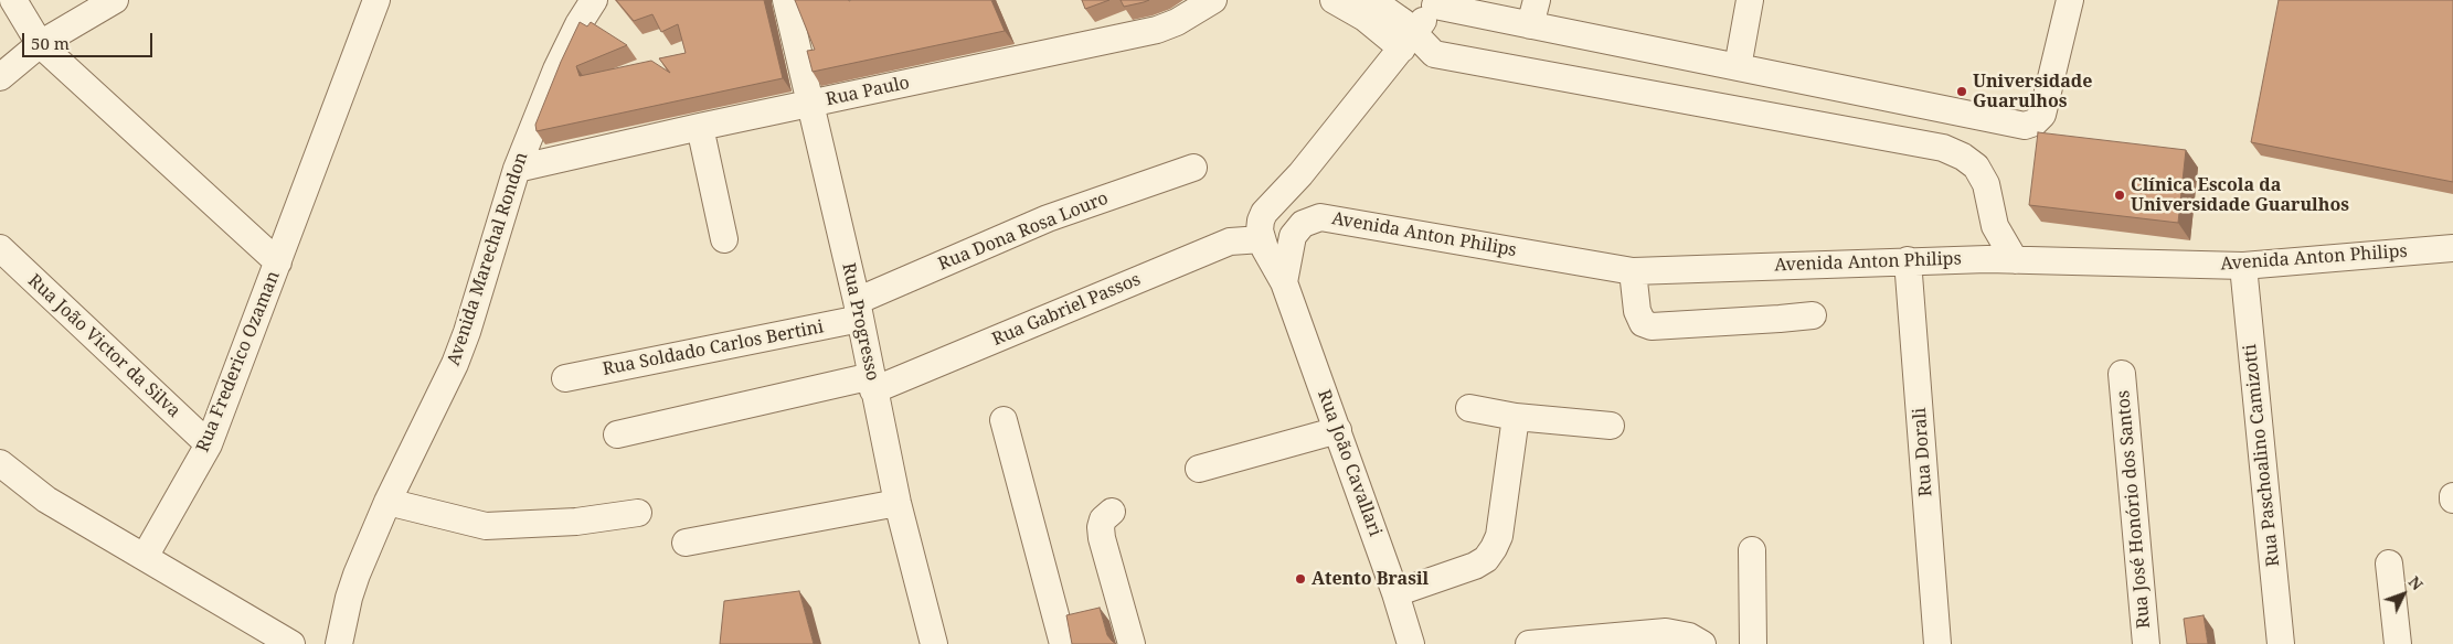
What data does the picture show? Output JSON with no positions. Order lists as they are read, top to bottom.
{
  "streets": {
    "street": [
      "Rua Paulo",
      "Rua Dona Rosa Louro",
      "Avenida Anton Philips",
      "Avenida Marechal Rondon",
      "Rua Gabriel Passos",
      "Rua Progresso",
      "Rua João Victor da Silva",
      "Rua Soldado Carlos Bertini",
      "Rua Frederico Ozaman",
      "Rua Dorali",
      "Rua Paschoalino Camizotti",
      "Rua João Cavallari",
      "Rua José Honório dos Santos"
    ]
  },
  "crossings": [
    ["Rua Paulo", "Avenida Marechal Rondon"],
    ["Rua Paulo", "Rua Progresso"],
    ["Rua Dona Rosa Louro", "Rua Progresso"],
    ["Rua Dona Rosa Louro", "Rua Soldado Carlos Bertini"],
    ["Avenida Anton Philips", "Rua Dorali"],
    ["Avenida Anton Philips", "Rua Paschoalino Camizotti"],
    ["Rua Gabriel Passos", "Rua Progresso"],
    ["Rua Gabriel Passos", "Rua João Cavallari"],
    ["Rua Progresso", "Rua Soldado Carlos Bertini"],
    ["Rua João Victor da Silva", "Rua Frederico Ozaman"]
  ],
  "places": ["Universidade Guarulhos", "Clínica Escola da Universidade Guarulhos", "Atento Brasil"],
  "scale_bar": "50 m",
  "north": "top right"
}
